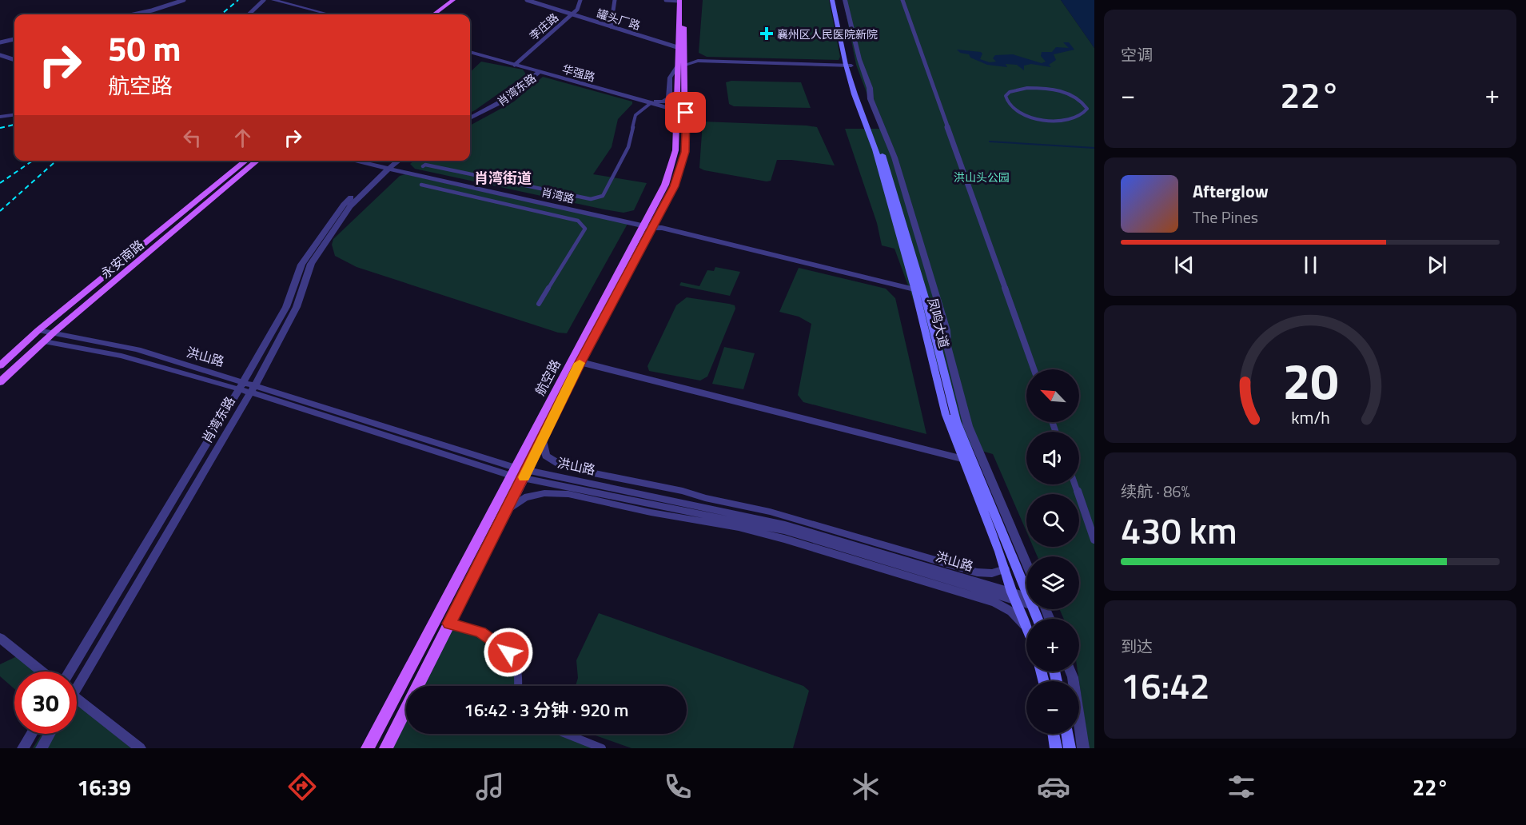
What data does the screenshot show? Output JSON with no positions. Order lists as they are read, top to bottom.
{
  "streets": {
    "main road": ["永安南路", "凤鸣大道", "航空路"],
    "street": [
      "罐头厂路",
      "李庄路",
      "华强路",
      "肖湾东路",
      "肖湾路",
      "洪山路"
    ]
  },
  "crossings": [
    ["罐头厂路", "李庄路"],
    ["罐头厂路", "航空路"],
    ["李庄路", "华强路"],
    ["华强路", "肖湾东路"],
    ["华强路", "航空路"],
    ["肖湾东路", "肖湾路"],
    ["肖湾东路", "洪山路"],
    ["肖湾路", "凤鸣大道"],
    ["肖湾路", "航空路"],
    ["永安南路", "洪山路"],
    ["凤鸣大道", "洪山路"],
    ["洪山路", "航空路"]
  ],
  "districts": ["肖湾街道"],
  "parks": ["洪山头公园"],
  "places": {
    "health": ["襄州区人民医院新院"]
  },
  "north": "top left",
  "page": {
    "tile": [
      "空调",
      ["续航 · 86%", "430 km"],
      ["到达", "16:42"]
    ],
    "turn": ["50 m", "航空路"],
    "heat": ["−", "22°", "+"],
    "song": ["Afterglow", "The Pines"],
    "map_buttons": ["+", "−"],
    "limit": "30",
    "trip": "16:42 · 3 分钟 · 920 m",
    "tabs": ["16:39", "22°"],
    "gauge": ["20", "km/h"]
  }
}
